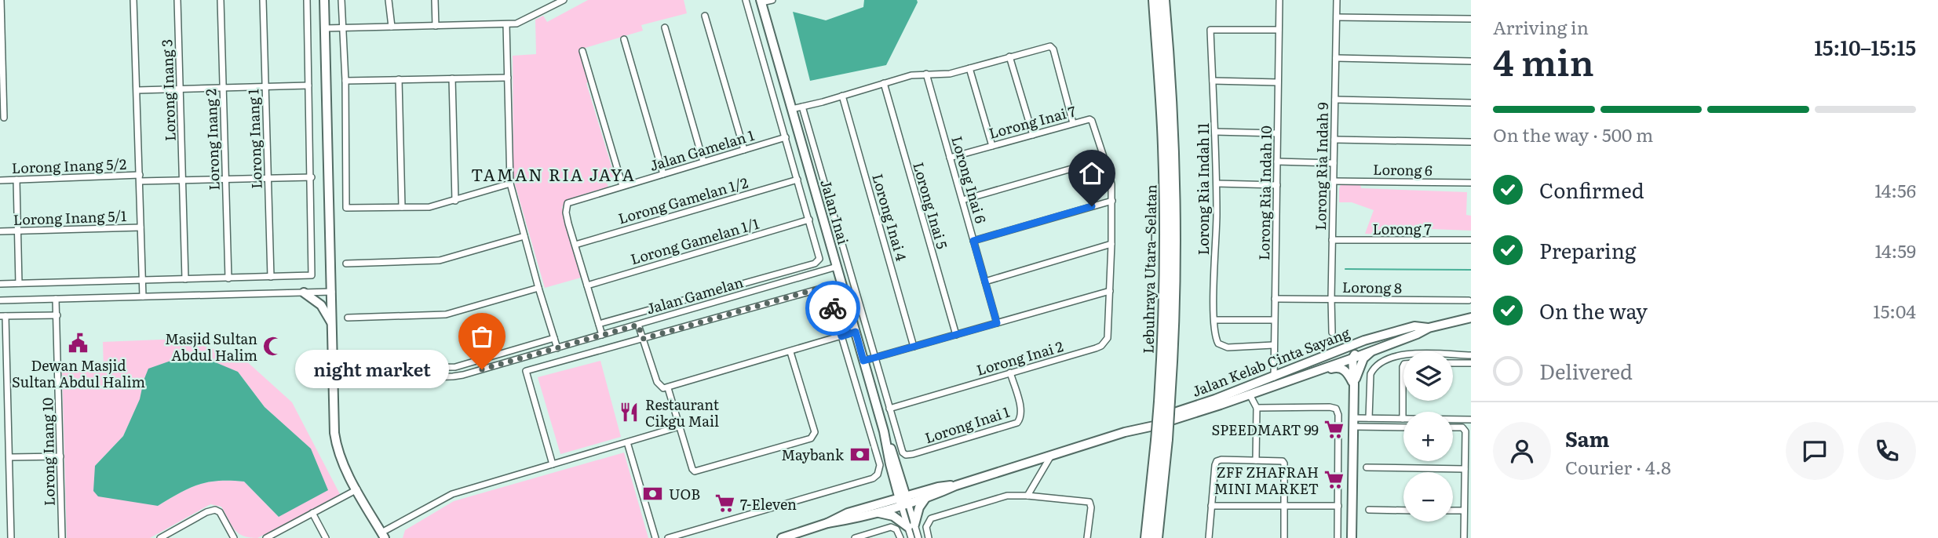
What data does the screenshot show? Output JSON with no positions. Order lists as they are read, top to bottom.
{
  "streets": {
    "highway": ["Lebuhraya Utara–Selatan"],
    "main road": ["Jalan Inai", "Jalan Kelab Cinta Sayang"],
    "street": [
      "Lorong Inang 3",
      "Lorong Inai 7",
      "Lorong Inang 1",
      "Lorong Inang 2",
      "Jalan Gamelan 1",
      "Lorong Inang 5/2",
      "Lorong Ria Indah 9",
      "Lorong 6",
      "Lorong Inai 6",
      "Lorong Ria Indah 11",
      "Lorong Ria Indah 10",
      "Lorong Gamelan 1/2",
      "Lorong Inai 5",
      "Lorong Inang 5/1",
      "Lorong Inai 4",
      "Lorong 7",
      "Lorong Gamelan 1/1",
      "Lorong 8",
      "Jalan Gamelan",
      "Lorong Inai 2",
      "Lorong Inai 1",
      "Lorong Inang 10"
    ]
  },
  "crossings": [
    ["Lorong Inang 3", "Lorong Inang 5/2"],
    ["Lorong Inai 7", "Lorong Inai 6"],
    ["Lorong Inai 7", "Lorong Inai 2"],
    ["Lorong Inang 1", "Lorong Inang 5/2"],
    ["Lorong Inang 2", "Lorong Inang 5/2"],
    ["Jalan Gamelan 1", "Lorong Gamelan 1/2"],
    ["Jalan Gamelan 1", "Lorong Gamelan 1/1"],
    ["Jalan Gamelan 1", "Jalan Gamelan"],
    ["Lorong Ria Indah 9", "Lorong 6"],
    ["Lorong Ria Indah 9", "Lorong 7"],
    ["Lorong Ria Indah 9", "Lorong 8"],
    ["Lorong Ria Indah 11", "Lorong Ria Indah 10"],
    ["Lorong Ria Indah 10", "Lorong 8"],
    ["Lorong Ria Indah 10", "Jalan Kelab Cinta Sayang"],
    ["Jalan Inai", "Jalan Gamelan"],
    ["Jalan Inai", "Jalan Kelab Cinta Sayang"],
    ["Lorong Inai 2", "Lorong Inai 1"]
  ],
  "districts": ["TAMAN RIA JAYA"],
  "places": {
    "public building": ["Dewan Masjid Sultan Abdul Halim"],
    "mosque": ["Masjid Sultan Abdul Halim"],
    "other": ["night market"],
    "restaurant": ["Restaurant Cikgu Mail"],
    "supermarket": ["SPEEDMART 99", "ZFF ZHAFRAH MINI MARKET", "7-Eleven"],
    "bank": ["Maybank", "UOB"]
  },
  "page": {
    "heading": ["4 min", "Arriving in", "15:10–15:15"],
    "panel": ["Sam", "Courier · 4.8"],
    "bar": "On the way · 500 m",
    "list": [
      ["Confirmed", "14:56"],
      ["Preparing", "14:59"],
      ["On the way", "15:04"],
      "Delivered"
    ],
    "bubble": "night market",
    "map_buttons": ["+", "−"]
  }
}
